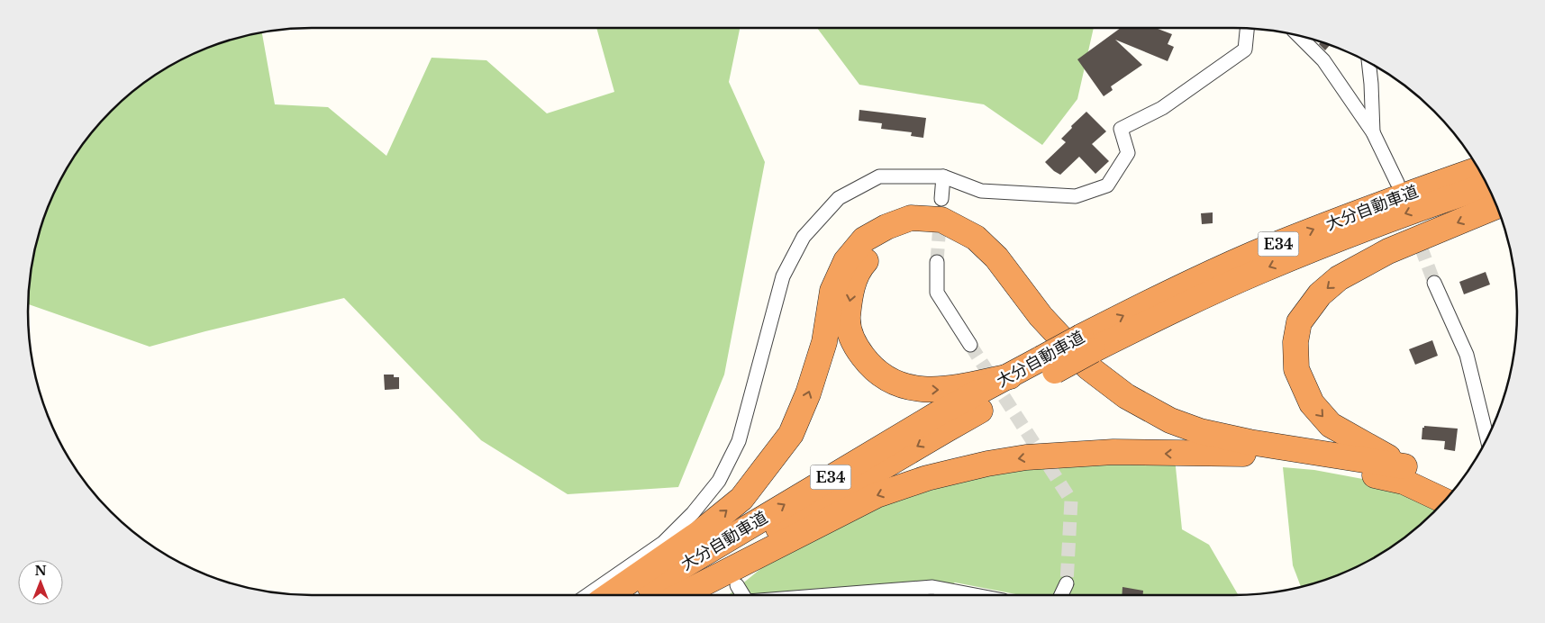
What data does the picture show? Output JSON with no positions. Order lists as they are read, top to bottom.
{
  "streets": {
    "highway": ["大分自動車道", "E34"]
  },
  "north": "top"
}
